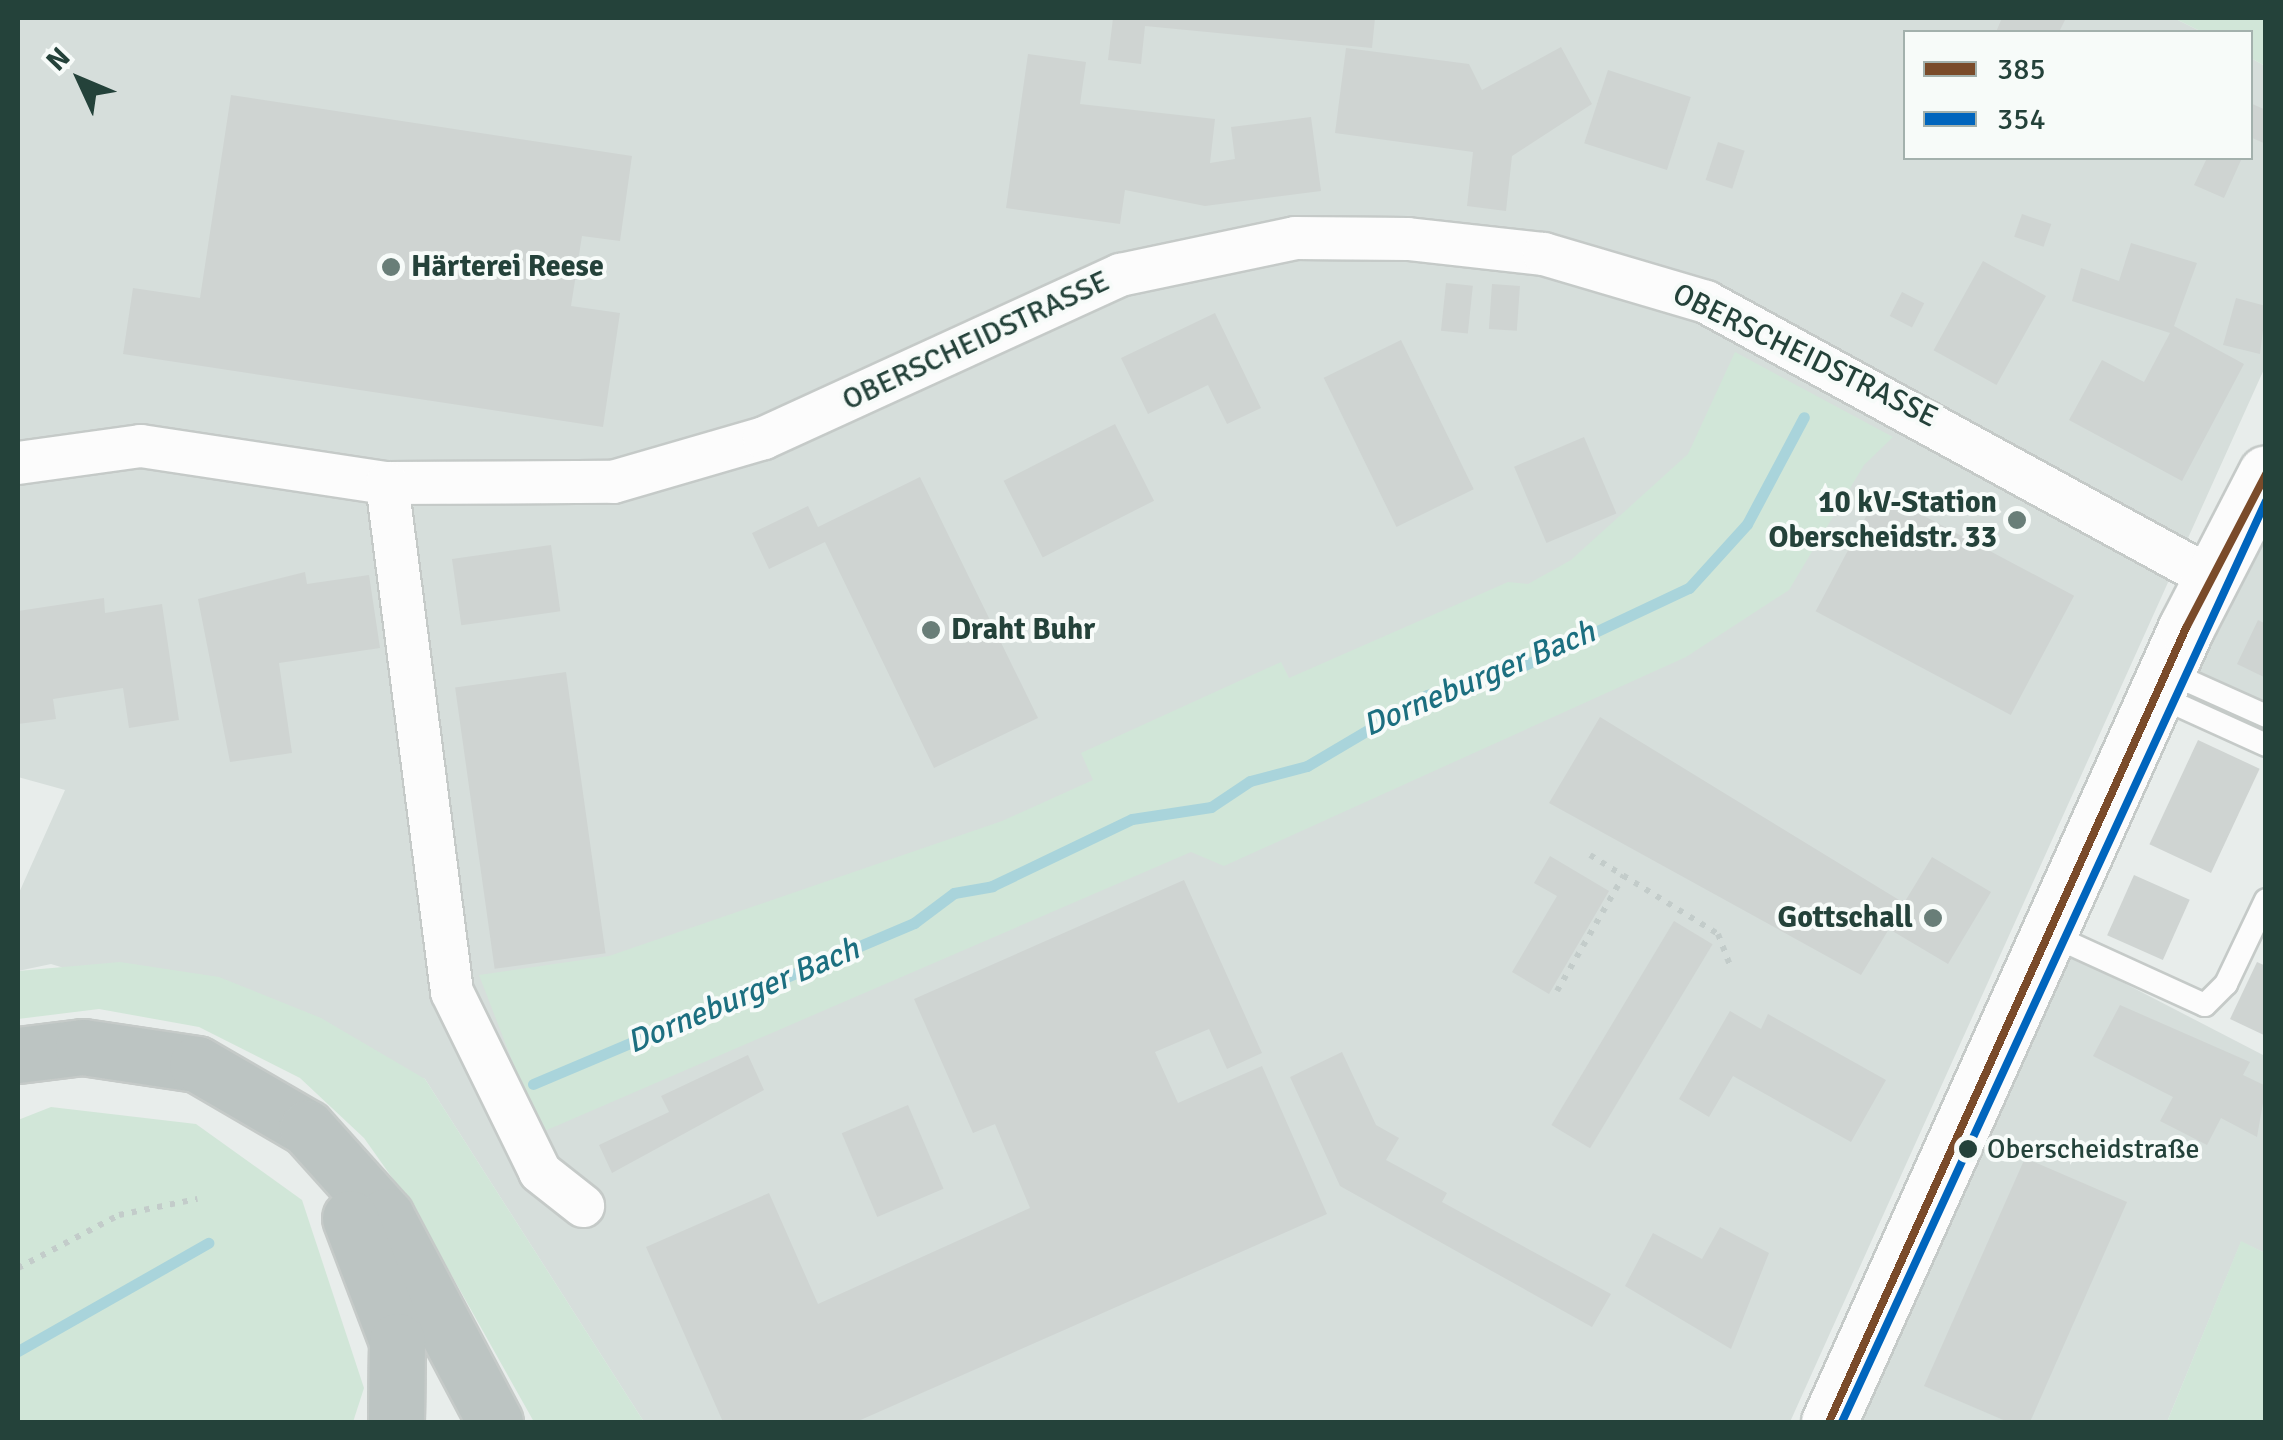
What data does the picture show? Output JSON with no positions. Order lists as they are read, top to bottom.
{
  "streets": {
    "street": ["OBERSCHEIDSTRASSE"]
  },
  "water": ["Dorneburger Bach"],
  "places": [
    "Härterei Reese",
    "10 kV-Station Oberscheidstr. 33",
    "Draht Buhr",
    "Gottschall",
    "Oberscheidstraße"
  ],
  "lines": ["transit line 385", "transit line 354"],
  "legend": ["385", "354"],
  "north": "top left"
}
